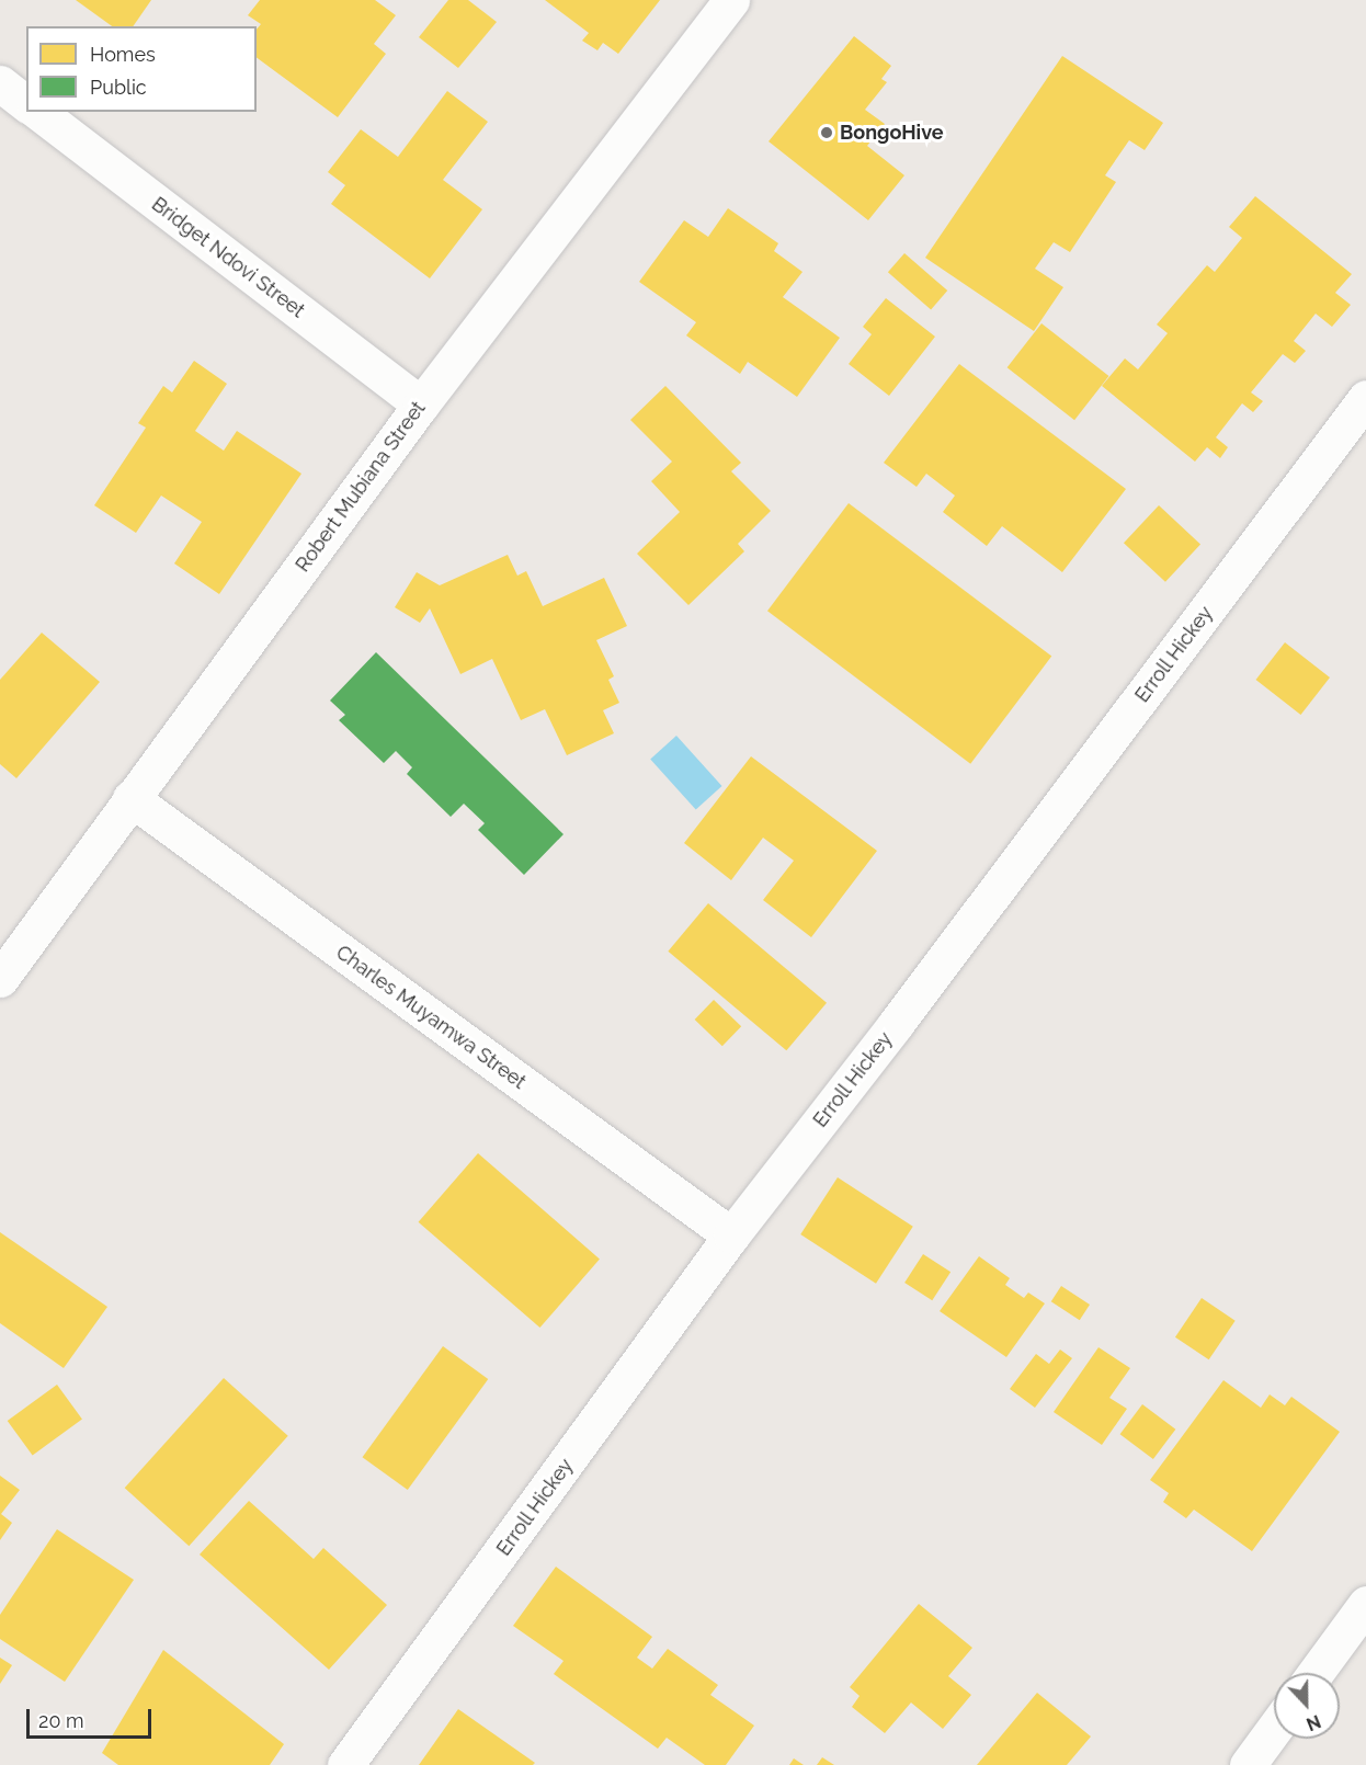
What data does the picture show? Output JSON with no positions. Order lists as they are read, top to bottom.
{
  "streets": {
    "street": [
      "Bridget Ndovi Street",
      "Robert Mubiana Street",
      "Erroll Hickey",
      "Charles Muyamwa Street"
    ]
  },
  "crossings": [
    ["Bridget Ndovi Street", "Robert Mubiana Street"],
    ["Robert Mubiana Street", "Charles Muyamwa Street"],
    ["Erroll Hickey", "Charles Muyamwa Street"]
  ],
  "places": ["BongoHive"],
  "legend": ["Homes", "Public"],
  "scale_bar": "20 m",
  "north": "bottom"
}
